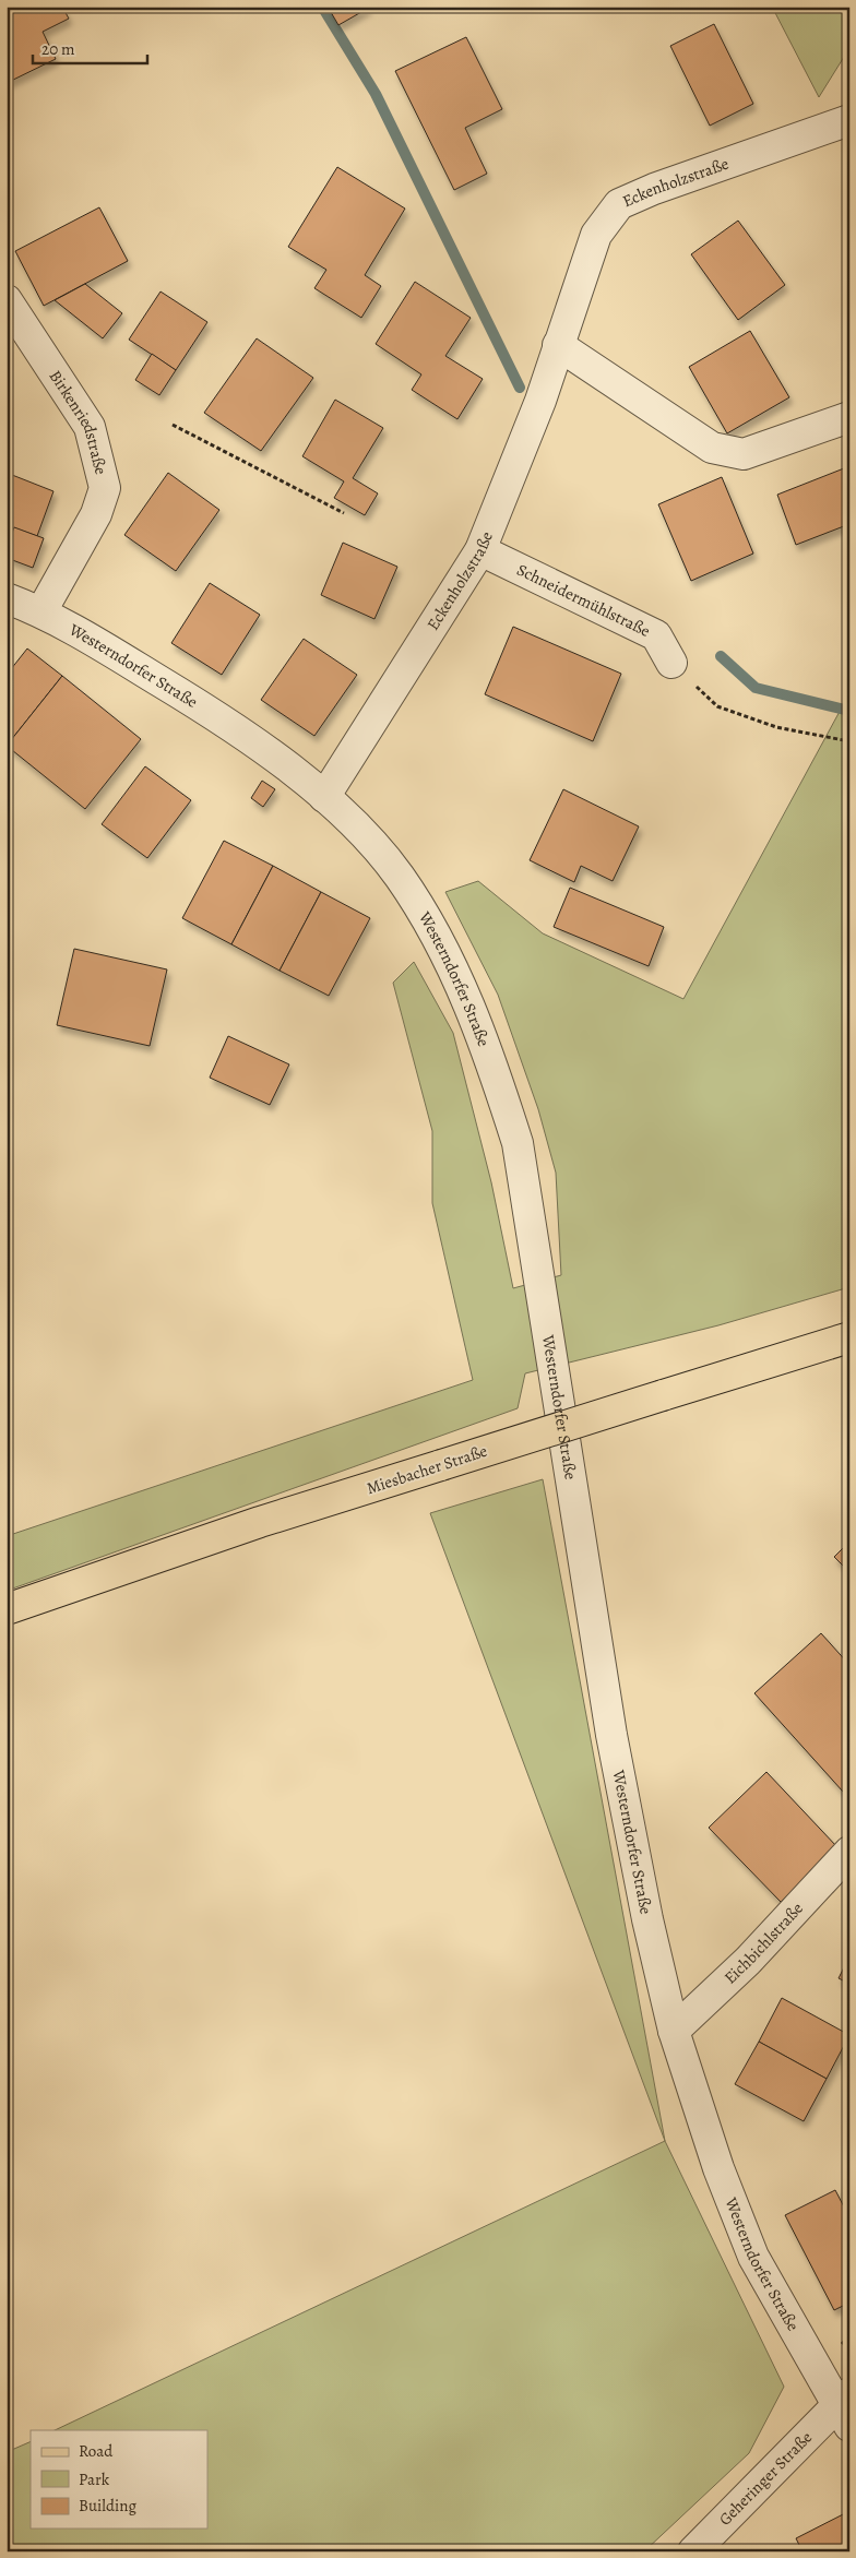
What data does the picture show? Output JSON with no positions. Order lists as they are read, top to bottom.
{
  "streets": {
    "main road": ["Miesbacher Straße"],
    "street": [
      "Eckenholzstraße",
      "Birkenriedstraße",
      "Schneidermühlstraße",
      "Westerndorfer Straße",
      "Eichbichlstraße",
      "Geheringer Straße"
    ]
  },
  "crossings": [
    ["Eckenholzstraße", "Schneidermühlstraße"],
    ["Eckenholzstraße", "Westerndorfer Straße"],
    ["Birkenriedstraße", "Westerndorfer Straße"],
    ["Westerndorfer Straße", "Eichbichlstraße"],
    ["Westerndorfer Straße", "Geheringer Straße"]
  ],
  "legend": ["Road", "Park", "Building"],
  "scale_bar": "20 m"
}
